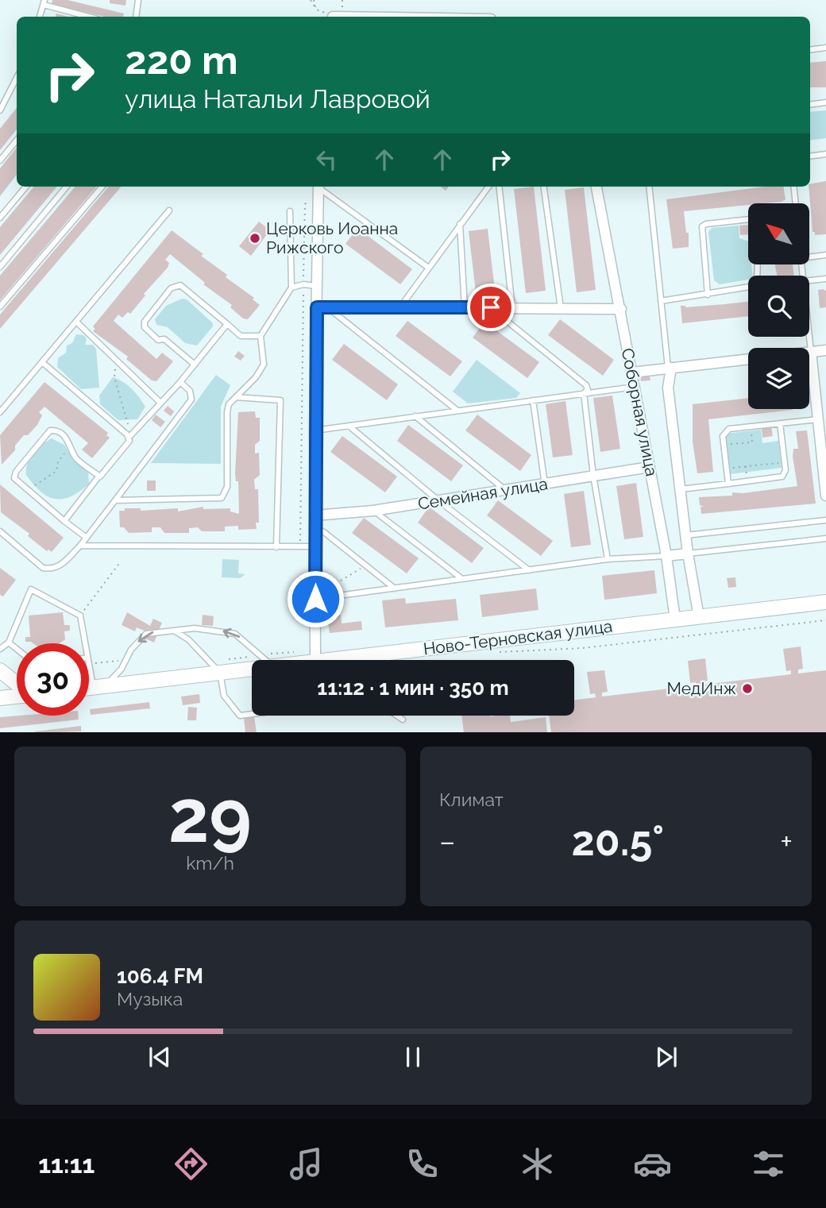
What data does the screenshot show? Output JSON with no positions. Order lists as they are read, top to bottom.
{
  "streets": {
    "main road": ["Ново-Терновская улица"],
    "street": ["Соборная улица", "Семейная улица"]
  },
  "crossings": [
    ["Соборная улица", "Семейная улица"],
    ["Соборная улица", "Ново-Терновская улица"]
  ],
  "places": ["Церковь Иоанна Рижского", "МедИнж"],
  "north": "top left",
  "page": {
    "turn": ["220 m", "улица Натальи Лавровой"],
    "limit": "30",
    "trip": "11:12 · 1 мин · 350 m",
    "tile": [
      ["29", "km/h"],
      "Климат"
    ],
    "heat": ["−", "20.5°", "+"],
    "song": ["106.4 FM", "Музыка"],
    "tabs": "11:11"
  }
}
